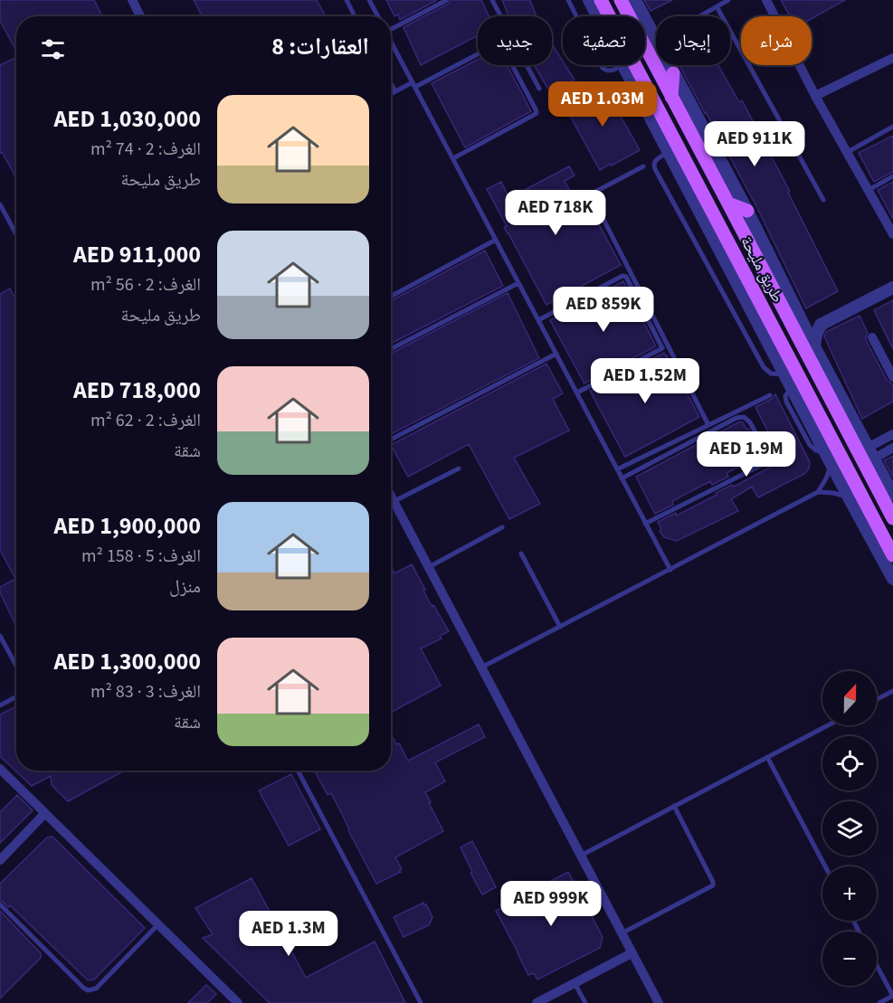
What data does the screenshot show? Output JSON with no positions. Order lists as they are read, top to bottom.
{
  "streets": {
    "main road": ["طريق مليحة"]
  },
  "north": "top",
  "page": {
    "chip": [
      "شراء",
      "إيجار",
      "تصفية",
      "جديد"
    ],
    "heading": "العقارات: 8",
    "price": [
      "AED 1.03M",
      "AED 911K",
      "AED 718K",
      "AED 859K",
      "AED 1.52M",
      "AED 1.9M",
      "AED 999K",
      "AED 1.3M"
    ],
    "list": [
      {
        "name": "AED 1,030,000",
        "note": "الغرف: 2 · 74 m² · طريق مليحة"
      },
      {
        "name": "AED 911,000",
        "note": "الغرف: 2 · 56 m² · طريق مليحة"
      },
      {
        "name": "AED 718,000",
        "note": "الغرف: 2 · 62 m² · شقة"
      },
      {
        "name": "AED 1,900,000",
        "note": "الغرف: 5 · 158 m² · منزل"
      },
      {
        "name": "AED 1,300,000",
        "note": "الغرف: 3 · 83 m² · شقة"
      }
    ],
    "map_buttons": ["+", "−"]
  }
}
